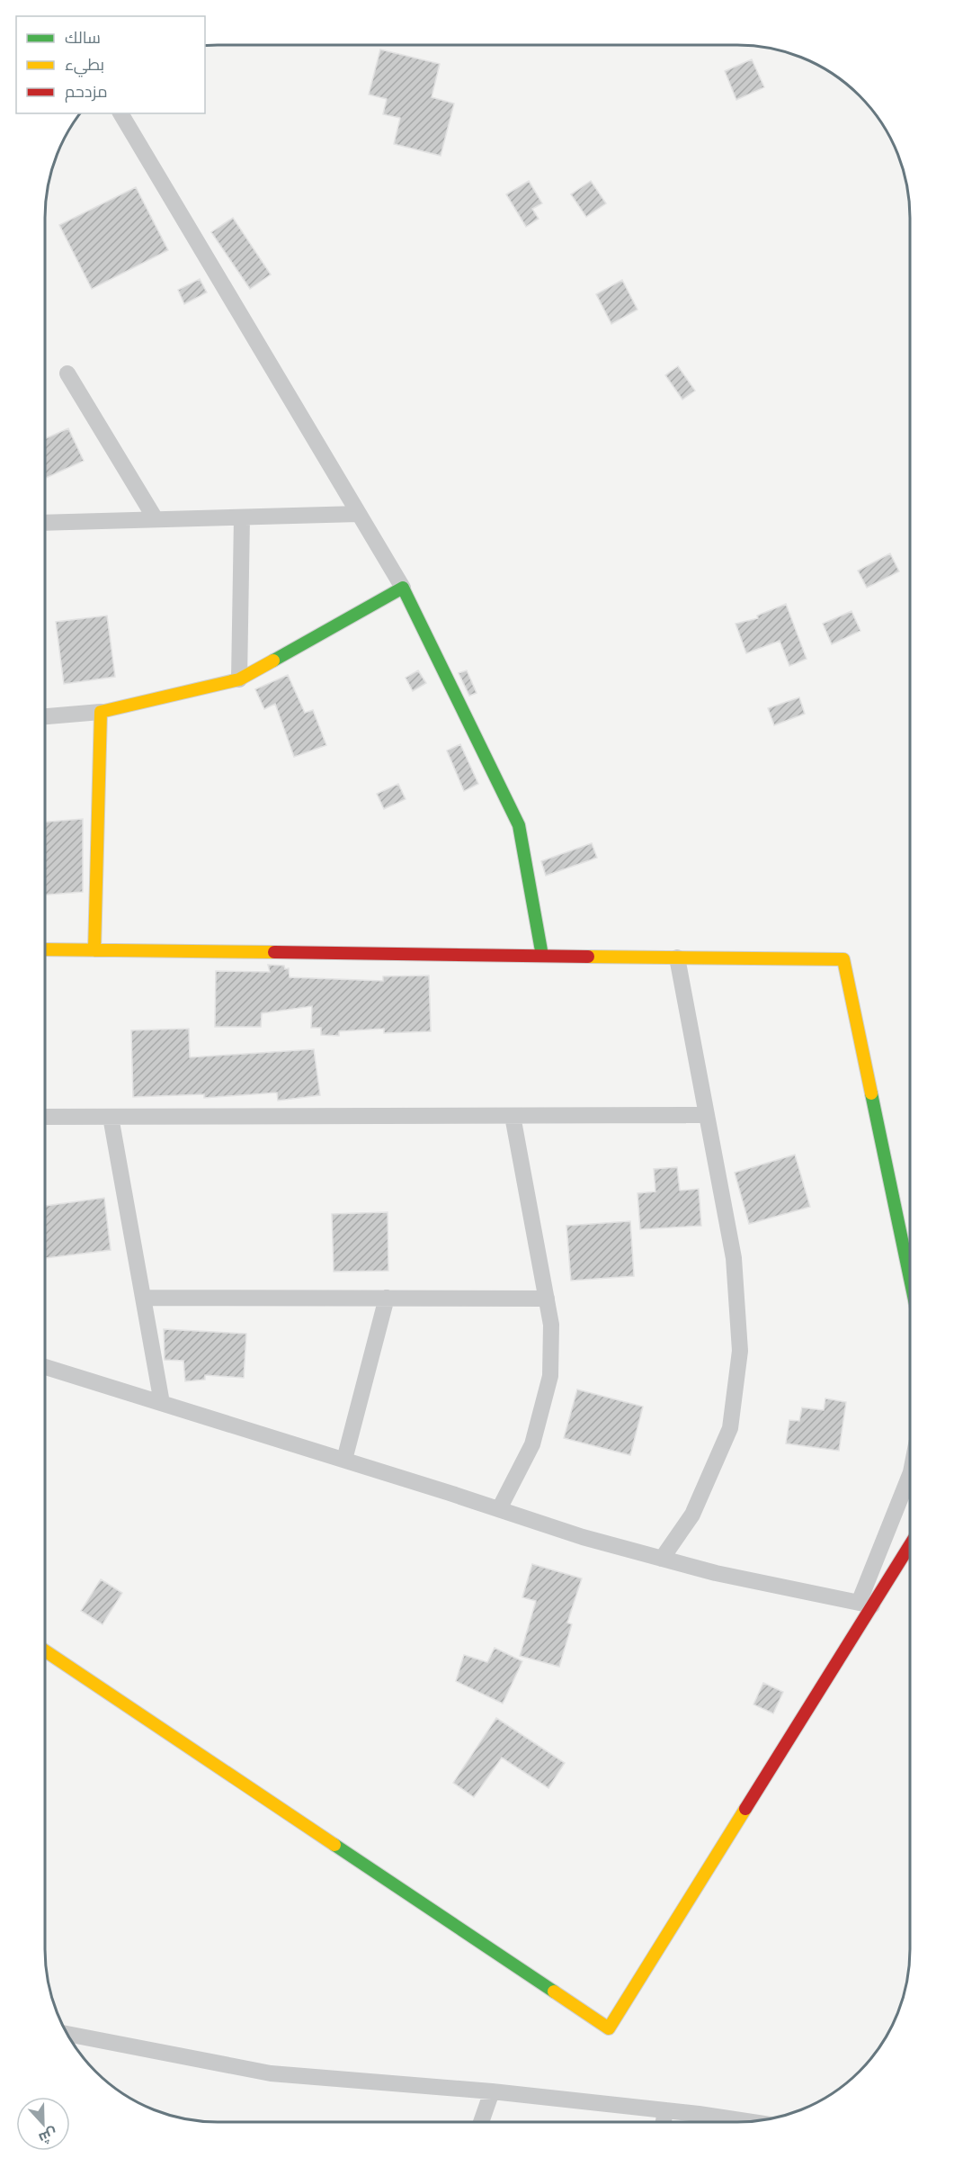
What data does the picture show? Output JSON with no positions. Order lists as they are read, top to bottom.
{
  "legend": ["سالك", "بطيء", "مزدحم"],
  "north": "bottom"
}
